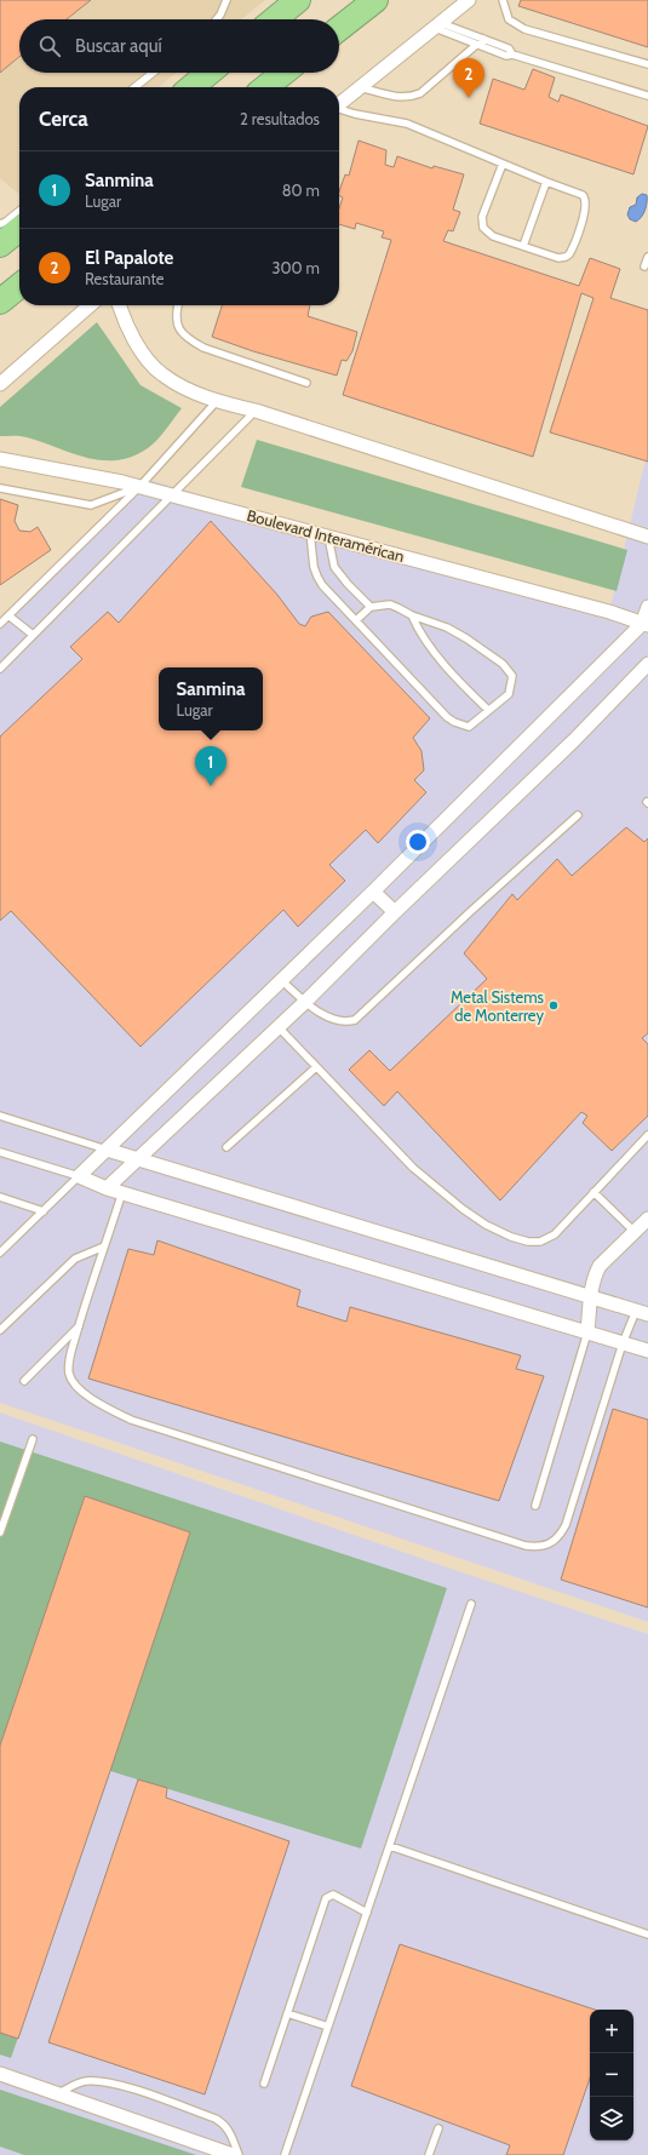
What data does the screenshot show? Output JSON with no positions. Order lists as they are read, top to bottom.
{
  "streets": {
    "street": ["Boulevard Interamérican"]
  },
  "places": ["Metal Sistems de Monterrey"],
  "page": {
    "search": "Buscar aquí",
    "pins": ["2", "1"],
    "heading": ["Cerca", "2 resultados"],
    "list": [
      {
        "mark": "1",
        "name": "Sanmina",
        "note": "Lugar",
        "value": "80 m"
      },
      {
        "mark": "2",
        "name": "El Papalote",
        "note": "Restaurante",
        "value": "300 m"
      }
    ],
    "popup": ["Sanmina", "Lugar"],
    "map_buttons": ["+", "−"]
  }
}
